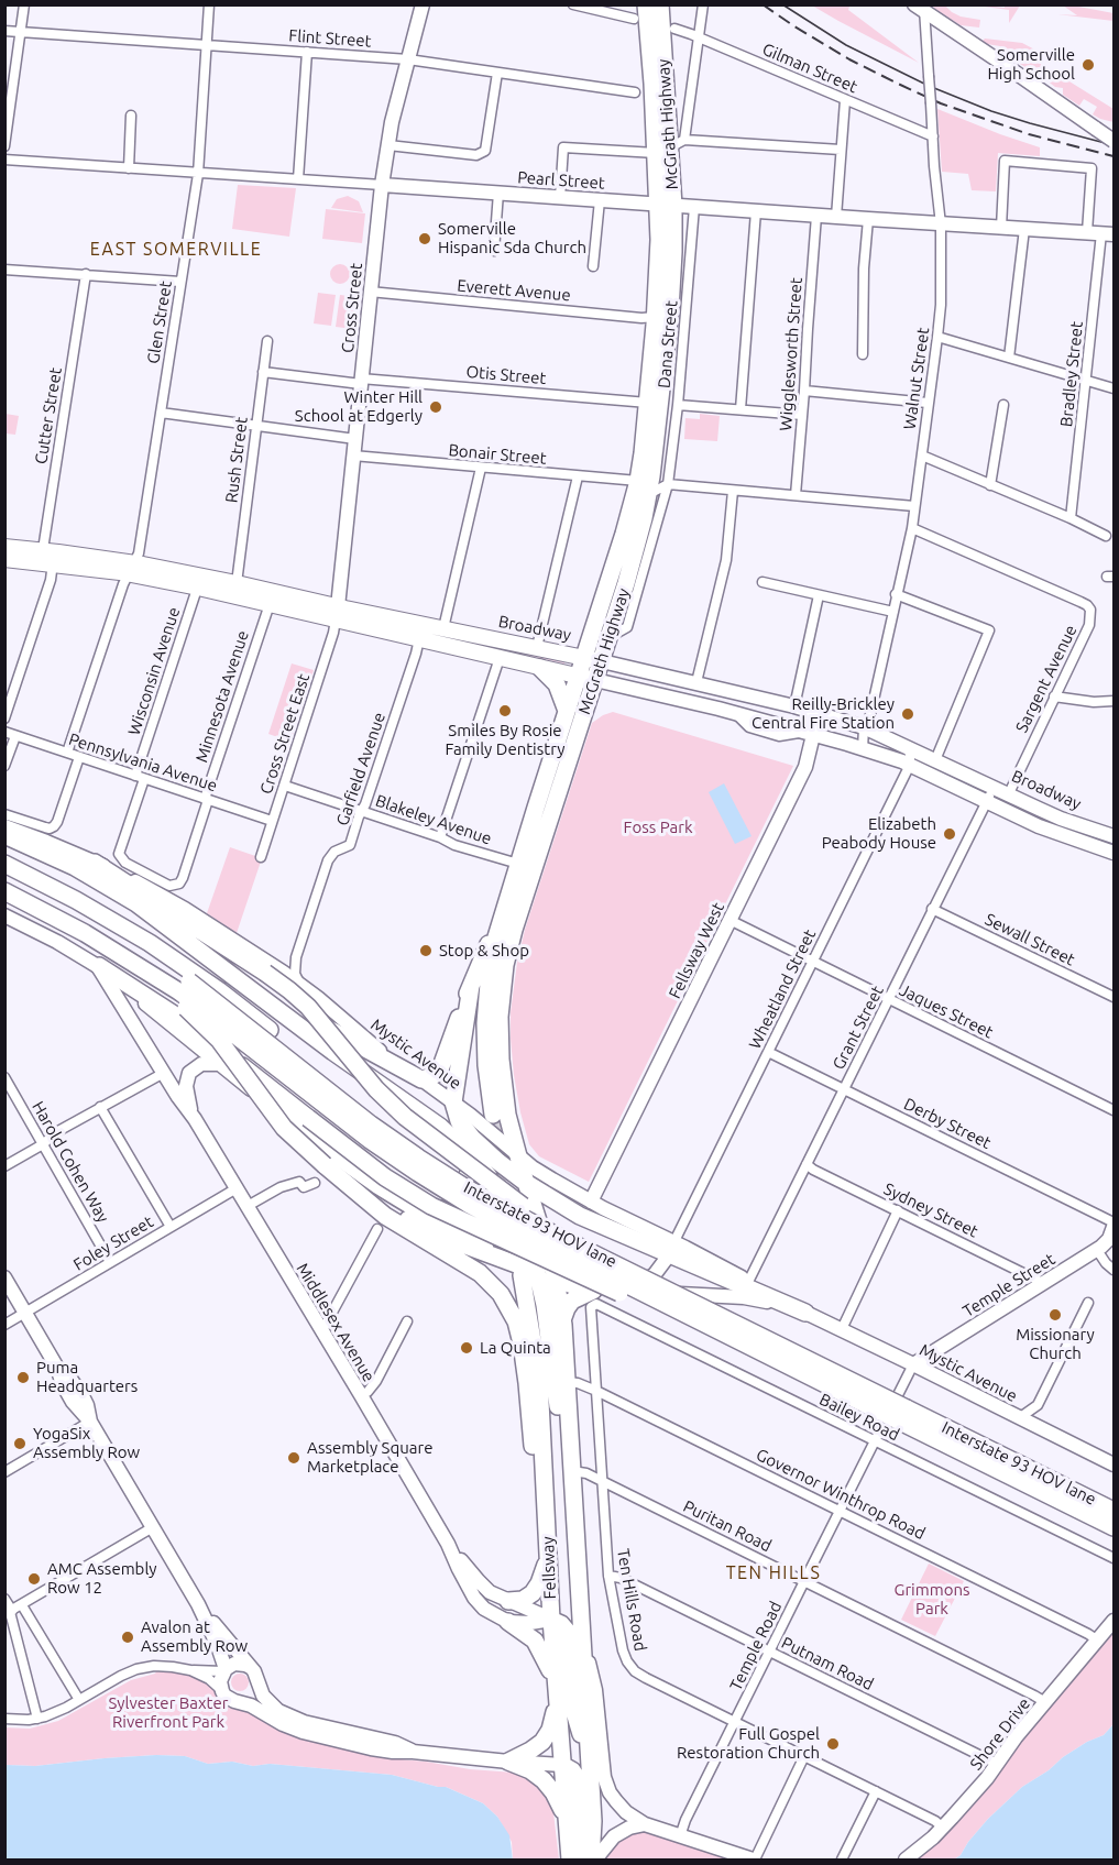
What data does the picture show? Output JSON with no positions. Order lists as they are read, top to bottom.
{
  "streets": {
    "highway": ["McGrath Highway", "Interstate 93 HOV lane", "Fellsway"],
    "main road": [
      "Pearl Street",
      "Cross Street",
      "Broadway",
      "Fellsway West",
      "Mystic Avenue",
      "Temple Street",
      "Middlesex Avenue",
      "Shore Drive"
    ],
    "street": [
      "Flint Street",
      "Gilman Street",
      "Everett Avenue",
      "Glen Street",
      "Dana Street",
      "Wigglesworth Street",
      "Bradley Street",
      "Otis Street",
      "Walnut Street",
      "Cutter Street",
      "Bonair Street",
      "Rush Street",
      "Wisconsin Avenue",
      "Sargent Avenue",
      "Minnesota Avenue",
      "Cross Street East",
      "Pennsylvania Avenue",
      "Garfield Avenue",
      "Blakeley Avenue",
      "Sewall Street",
      "Wheatland Street",
      "Jaques Street",
      "Grant Street",
      "Derby Street",
      "Harold Cohen Way",
      "Sydney Street",
      "Foley Street",
      "Bailey Road",
      "Governor Winthrop Road",
      "Puritan Road",
      "Ten Hills Road",
      "Temple Road",
      "Putnam Road"
    ]
  },
  "crossings": [
    ["Flint Street", "Cross Street"],
    ["Flint Street", "Glen Street"],
    ["Gilman Street", "Walnut Street"],
    ["McGrath Highway", "Pearl Street"],
    ["McGrath Highway", "Everett Avenue"],
    ["McGrath Highway", "Dana Street"],
    ["McGrath Highway", "Otis Street"],
    ["McGrath Highway", "Bonair Street"],
    ["McGrath Highway", "Broadway"],
    ["McGrath Highway", "Blakeley Avenue"],
    ["McGrath Highway", "Mystic Avenue"],
    ["McGrath Highway", "Fellsway"],
    ["Pearl Street", "Cross Street"],
    ["Pearl Street", "Glen Street"],
    ["Pearl Street", "Dana Street"],
    ["Pearl Street", "Wigglesworth Street"],
    ["Pearl Street", "Bradley Street"],
    ["Pearl Street", "Walnut Street"],
    ["Everett Avenue", "Cross Street"],
    ["Cross Street", "Otis Street"],
    ["Cross Street", "Bonair Street"],
    ["Cross Street", "Broadway"],
    ["Cross Street", "Cross Street East"],
    ["Glen Street", "Broadway"],
    ["Glen Street", "Pennsylvania Avenue"],
    ["Otis Street", "Rush Street"],
    ["Walnut Street", "Broadway"],
    ["Walnut Street", "Sargent Avenue"],
    ["Cutter Street", "Broadway"],
    ["Rush Street", "Broadway"],
    ["Broadway", "Wisconsin Avenue"],
    ["Broadway", "Sargent Avenue"],
    ["Broadway", "Minnesota Avenue"],
    ["Broadway", "Cross Street East"],
    ["Broadway", "Garfield Avenue"],
    ["Broadway", "Fellsway West"],
    ["Broadway", "Wheatland Street"],
    ["Broadway", "Grant Street"],
    ["Wisconsin Avenue", "Minnesota Avenue"],
    ["Wisconsin Avenue", "Pennsylvania Avenue"],
    ["Minnesota Avenue", "Pennsylvania Avenue"],
    ["Cross Street East", "Pennsylvania Avenue"],
    ["Cross Street East", "Blakeley Avenue"],
    ["Garfield Avenue", "Blakeley Avenue"],
    ["Garfield Avenue", "Mystic Avenue"],
    ["Sewall Street", "Grant Street"],
    ["Fellsway West", "Jaques Street"],
    ["Fellsway West", "Mystic Avenue"],
    ["Wheatland Street", "Jaques Street"],
    ["Wheatland Street", "Mystic Avenue"],
    ["Wheatland Street", "Derby Street"],
    ["Jaques Street", "Grant Street"],
    ["Grant Street", "Mystic Avenue"],
    ["Grant Street", "Derby Street"],
    ["Grant Street", "Sydney Street"],
    ["Mystic Avenue", "Temple Street"],
    ["Mystic Avenue", "Middlesex Avenue"],
    ["Mystic Avenue", "Bailey Road"],
    ["Mystic Avenue", "Fellsway"],
    ["Mystic Avenue", "Ten Hills Road"],
    ["Mystic Avenue", "Temple Road"],
    ["Harold Cohen Way", "Foley Street"],
    ["Sydney Street", "Temple Street"],
    ["Foley Street", "Middlesex Avenue"],
    ["Temple Street", "Temple Road"],
    ["Middlesex Avenue", "Fellsway"],
    ["Bailey Road", "Ten Hills Road"],
    ["Bailey Road", "Temple Road"],
    ["Governor Winthrop Road", "Fellsway"],
    ["Governor Winthrop Road", "Ten Hills Road"],
    ["Governor Winthrop Road", "Temple Road"],
    ["Governor Winthrop Road", "Shore Drive"],
    ["Puritan Road", "Fellsway"],
    ["Puritan Road", "Ten Hills Road"],
    ["Puritan Road", "Temple Road"],
    ["Puritan Road", "Shore Drive"],
    ["Ten Hills Road", "Temple Road"],
    ["Ten Hills Road", "Putnam Road"],
    ["Ten Hills Road", "Shore Drive"],
    ["Temple Road", "Putnam Road"],
    ["Putnam Road", "Shore Drive"]
  ],
  "districts": ["EAST SOMERVILLE", "TEN HILLS"],
  "parks": ["Foss Park", "Grimmons Park", "Sylvester Baxter Riverfront Park"],
  "places": [
    "Somerville High School",
    "Somerville Hispanic Sda Church",
    "Winter Hill School at Edgerly",
    "Smiles By Rosie Family Dentistry",
    "Reilly-Brickley Central Fire Station",
    "Elizabeth Peabody House",
    "Stop & Shop",
    "Missionary Church",
    "La Quinta",
    "Puma Headquarters",
    "YogaSix Assembly Row",
    "Assembly Square Marketplace",
    "AMC Assembly Row 12",
    "Avalon at Assembly Row",
    "Full Gospel Restoration Church"
  ]
}
